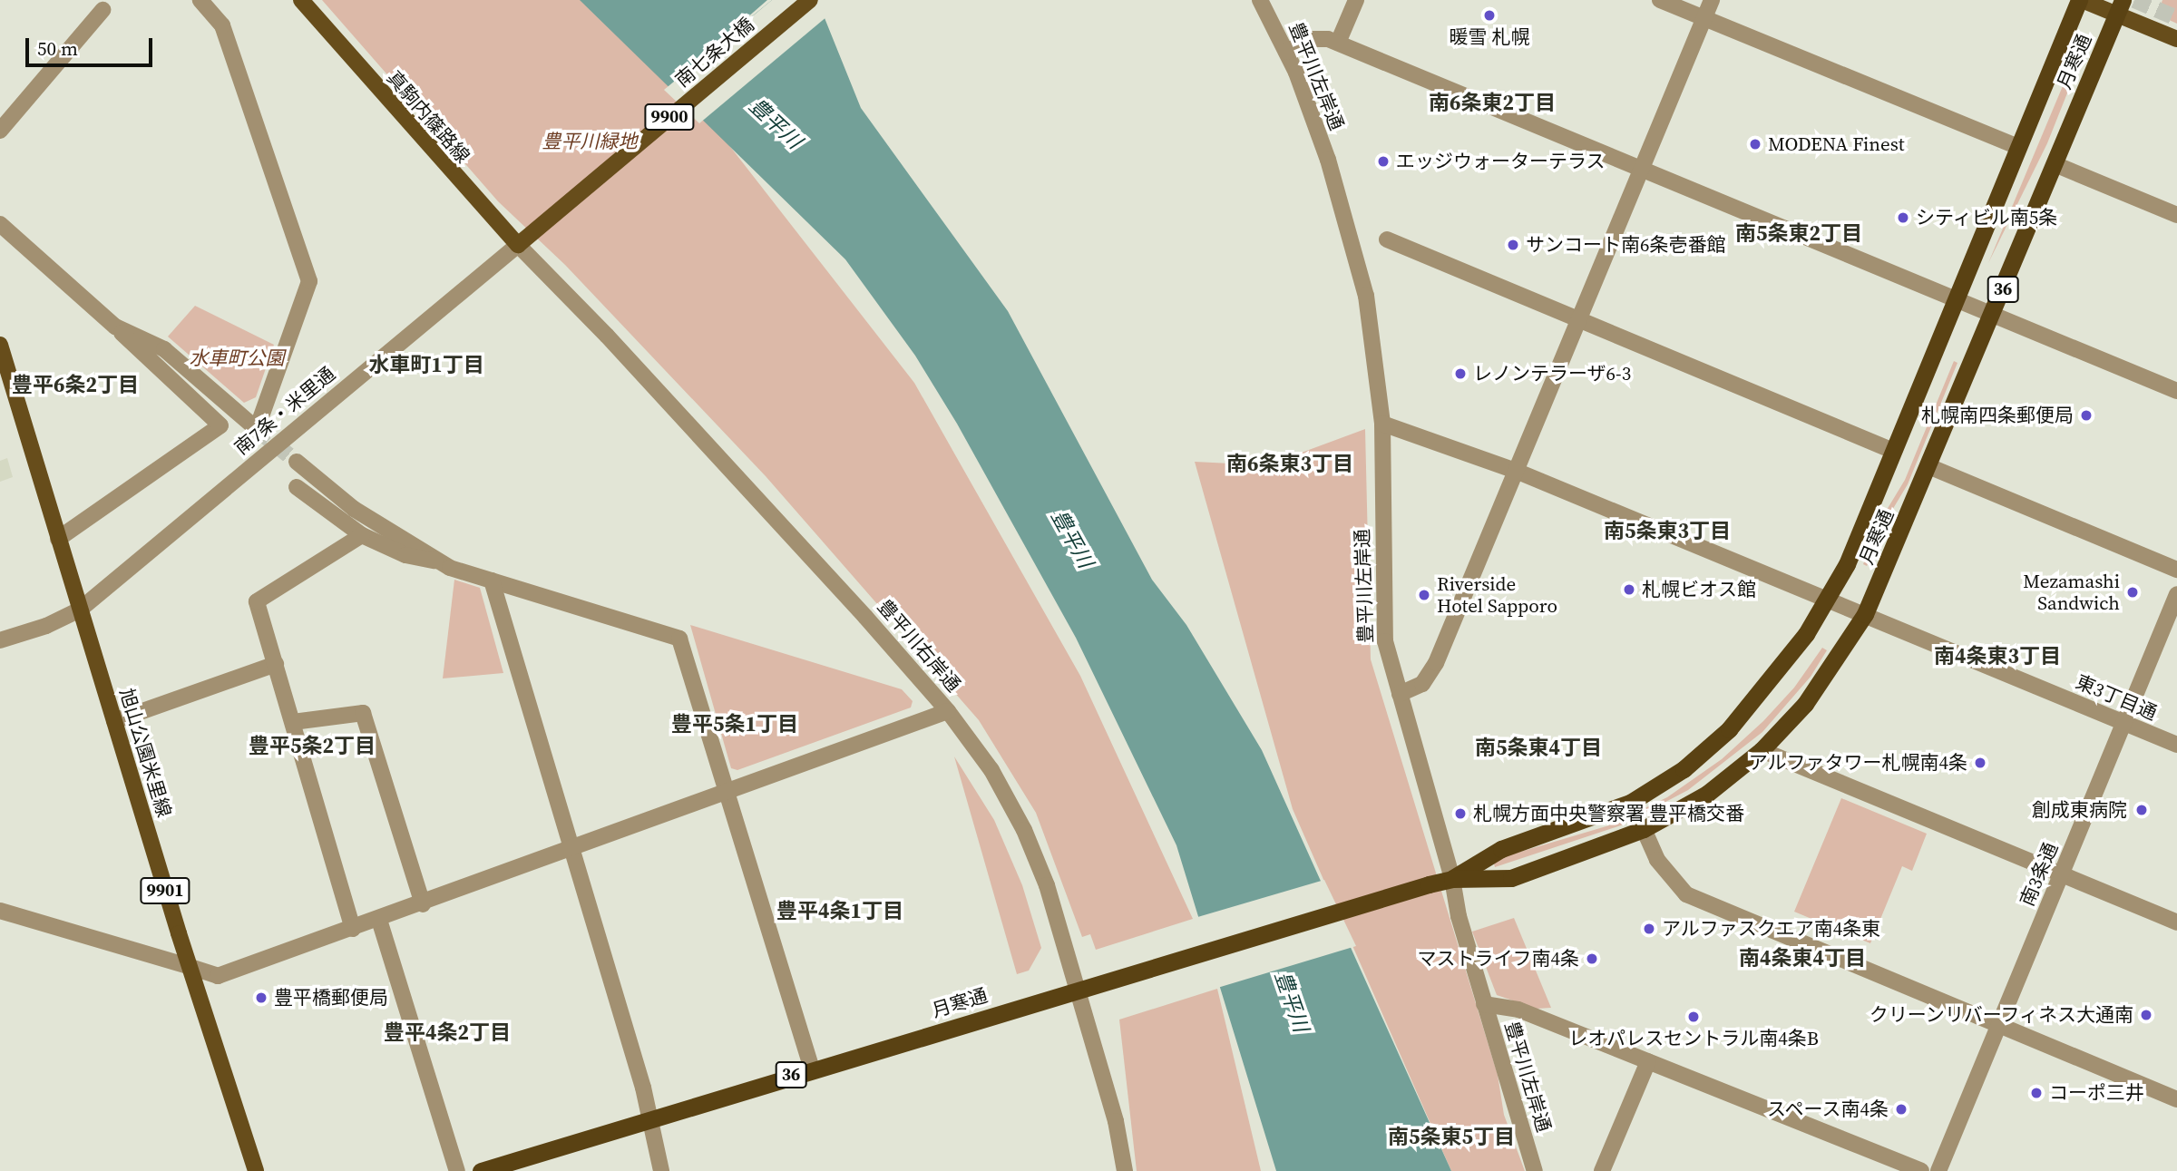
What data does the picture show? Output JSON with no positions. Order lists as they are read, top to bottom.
{
  "streets": {
    "highway": ["月寒通", "36"],
    "main road": [
      "南七条大橋",
      "真駒内篠路線",
      "9900",
      "旭山公園米里線",
      "9901"
    ],
    "street": [
      "豊平川左岸通",
      "南7条・米里通",
      "豊平川右岸通",
      "東3丁目通",
      "南3条通"
    ]
  },
  "crossings": [
    ["南七条大橋", "真駒内篠路線"],
    ["南七条大橋", "南7条・米里通"],
    ["南七条大橋", "豊平川右岸通"],
    ["月寒通", "豊平川左岸通"],
    ["月寒通", "豊平川右岸通"],
    ["月寒通", "東3丁目通"],
    ["豊平川左岸通", "東3丁目通"],
    ["真駒内篠路線", "南7条・米里通"],
    ["真駒内篠路線", "豊平川右岸通"],
    ["南7条・米里通", "豊平川右岸通"],
    ["南7条・米里通", "旭山公園米里線"],
    ["東3丁目通", "南3条通"]
  ],
  "districts": [
    "南6条東2丁目",
    "南5条東2丁目",
    "水車町1丁目",
    "豊平6条2丁目",
    "南6条東3丁目",
    "南5条東3丁目",
    "南4条東3丁目",
    "豊平5条1丁目",
    "豊平5条2丁目",
    "南5条東4丁目",
    "豊平4条1丁目",
    "南4条東4丁目",
    "豊平4条2丁目",
    "南5条東5丁目"
  ],
  "water": ["豊平川"],
  "parks": ["豊平川緑地", "水車町公園"],
  "places": [
    "暖雪 札幌",
    "MODENA Finest",
    "エッジウォーターテラス",
    "シティビル南5条",
    "サンコート南6条壱番館",
    "レノンテラーザ6-3",
    "札幌南四条郵便局",
    "札幌ビオス館",
    "Mezamashi Sandwich",
    "Riverside Hotel Sapporo",
    "アルファタワー札幌南4条",
    "創成東病院",
    "札幌方面中央警察署 豊平橋交番",
    "アルファスクエア南4条東",
    "マストライフ南4条",
    "豊平橋郵便局",
    "クリーンリバーフィネス大通南",
    "レオパレスセントラル南4条B",
    "コーポ三井",
    "スペース南4条"
  ],
  "scale_bar": "50 m"
}
